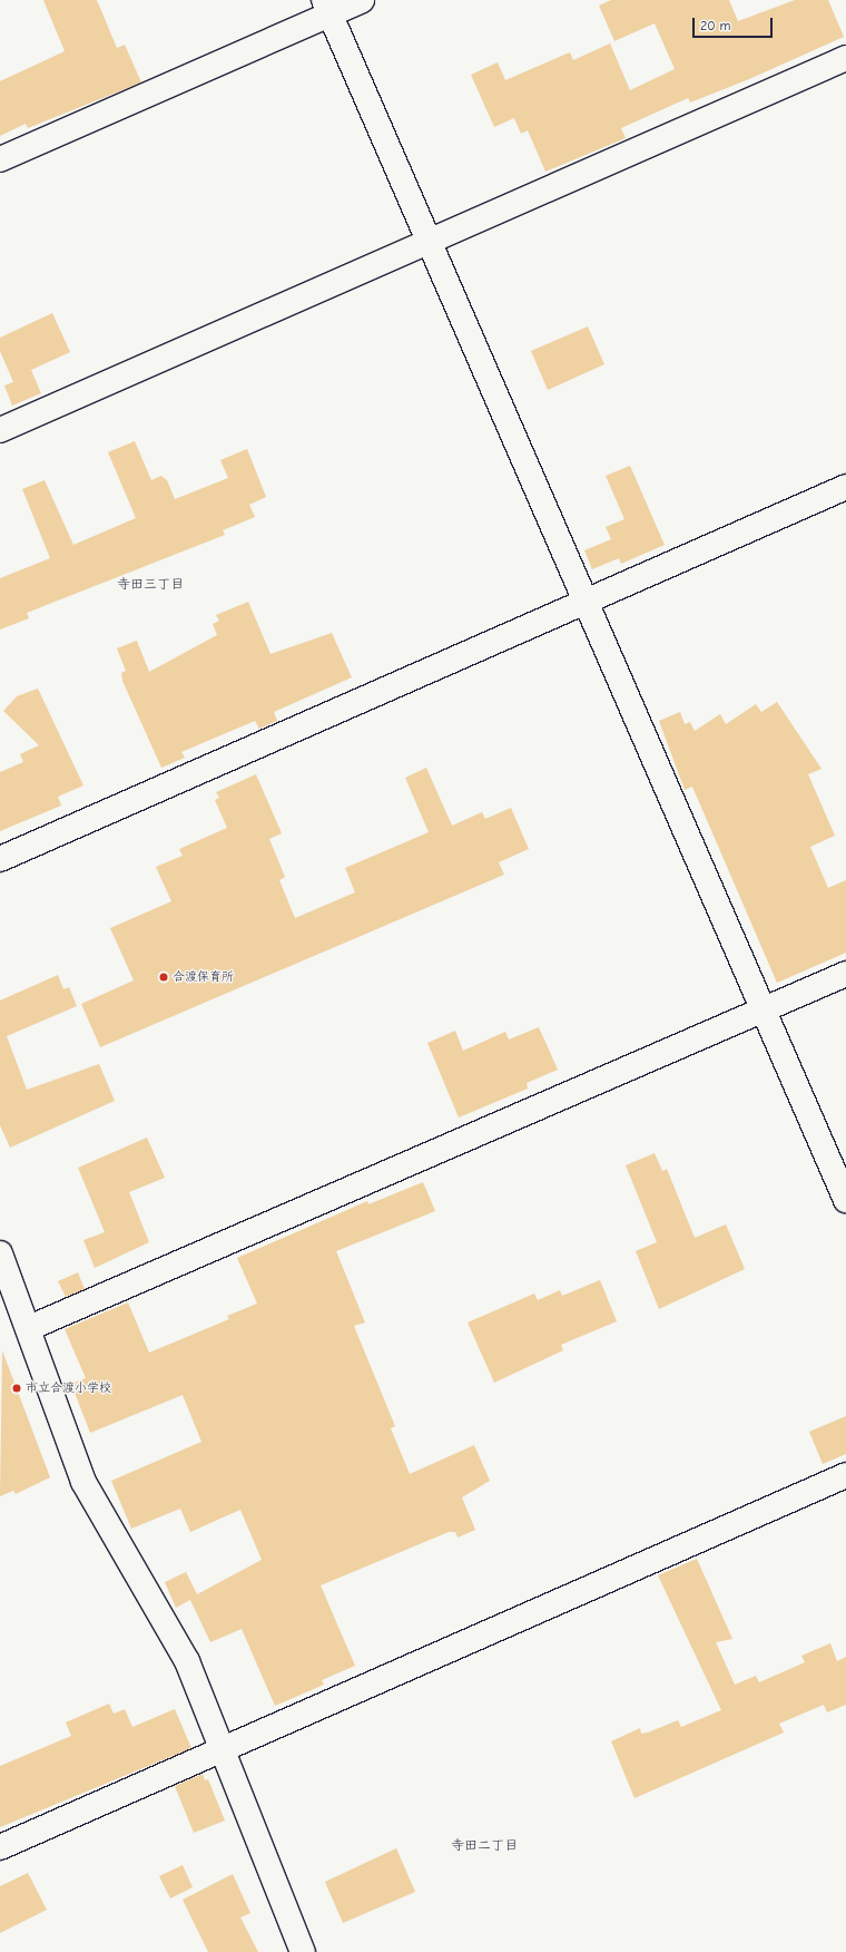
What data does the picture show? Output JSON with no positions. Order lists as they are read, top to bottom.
{
  "districts": ["寺田三丁目", "寺田二丁目"],
  "places": ["合渡保育所", "市立合渡小学校"],
  "scale_bar": "20 m"
}
